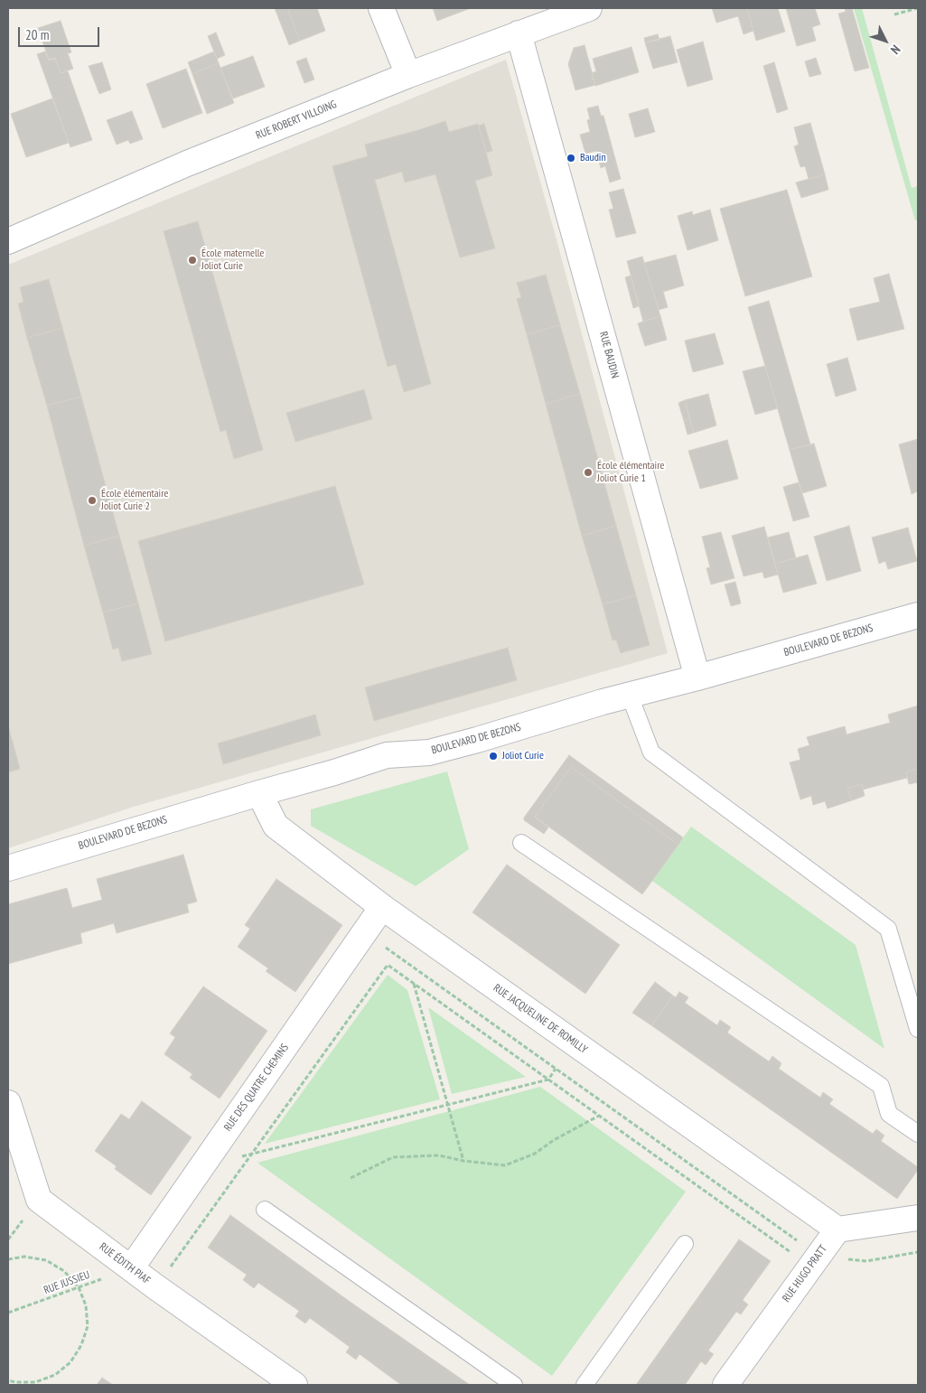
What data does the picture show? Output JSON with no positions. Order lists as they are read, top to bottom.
{
  "streets": {
    "street": [
      "RUE ROBERT VILLOING",
      "RUE BAUDIN",
      "BOULEVARD DE BEZONS",
      "RUE JACQUELINE DE ROMILLY",
      "RUE DES QUATRE CHEMINS",
      "RUE ÉDITH PIAF",
      "RUE HUGO PRATT"
    ],
    "path": ["RUE JUSSIEU"]
  },
  "crossings": [
    ["RUE ROBERT VILLOING", "RUE BAUDIN"],
    ["RUE BAUDIN", "BOULEVARD DE BEZONS"],
    ["BOULEVARD DE BEZONS", "RUE JACQUELINE DE ROMILLY"],
    ["RUE JACQUELINE DE ROMILLY", "RUE DES QUATRE CHEMINS"],
    ["RUE JACQUELINE DE ROMILLY", "RUE HUGO PRATT"],
    ["RUE DES QUATRE CHEMINS", "RUE ÉDITH PIAF"],
    ["RUE DES QUATRE CHEMINS", "RUE JUSSIEU"],
    ["RUE ÉDITH PIAF", "RUE JUSSIEU"]
  ],
  "places": [
    "Baudin",
    "École maternelle Joliot Curie",
    "École élémentaire Joliot Curie 1",
    "École élémentaire Joliot Curie 2",
    "Joliot Curie"
  ],
  "scale_bar": "20 m",
  "north": "bottom right"
}
